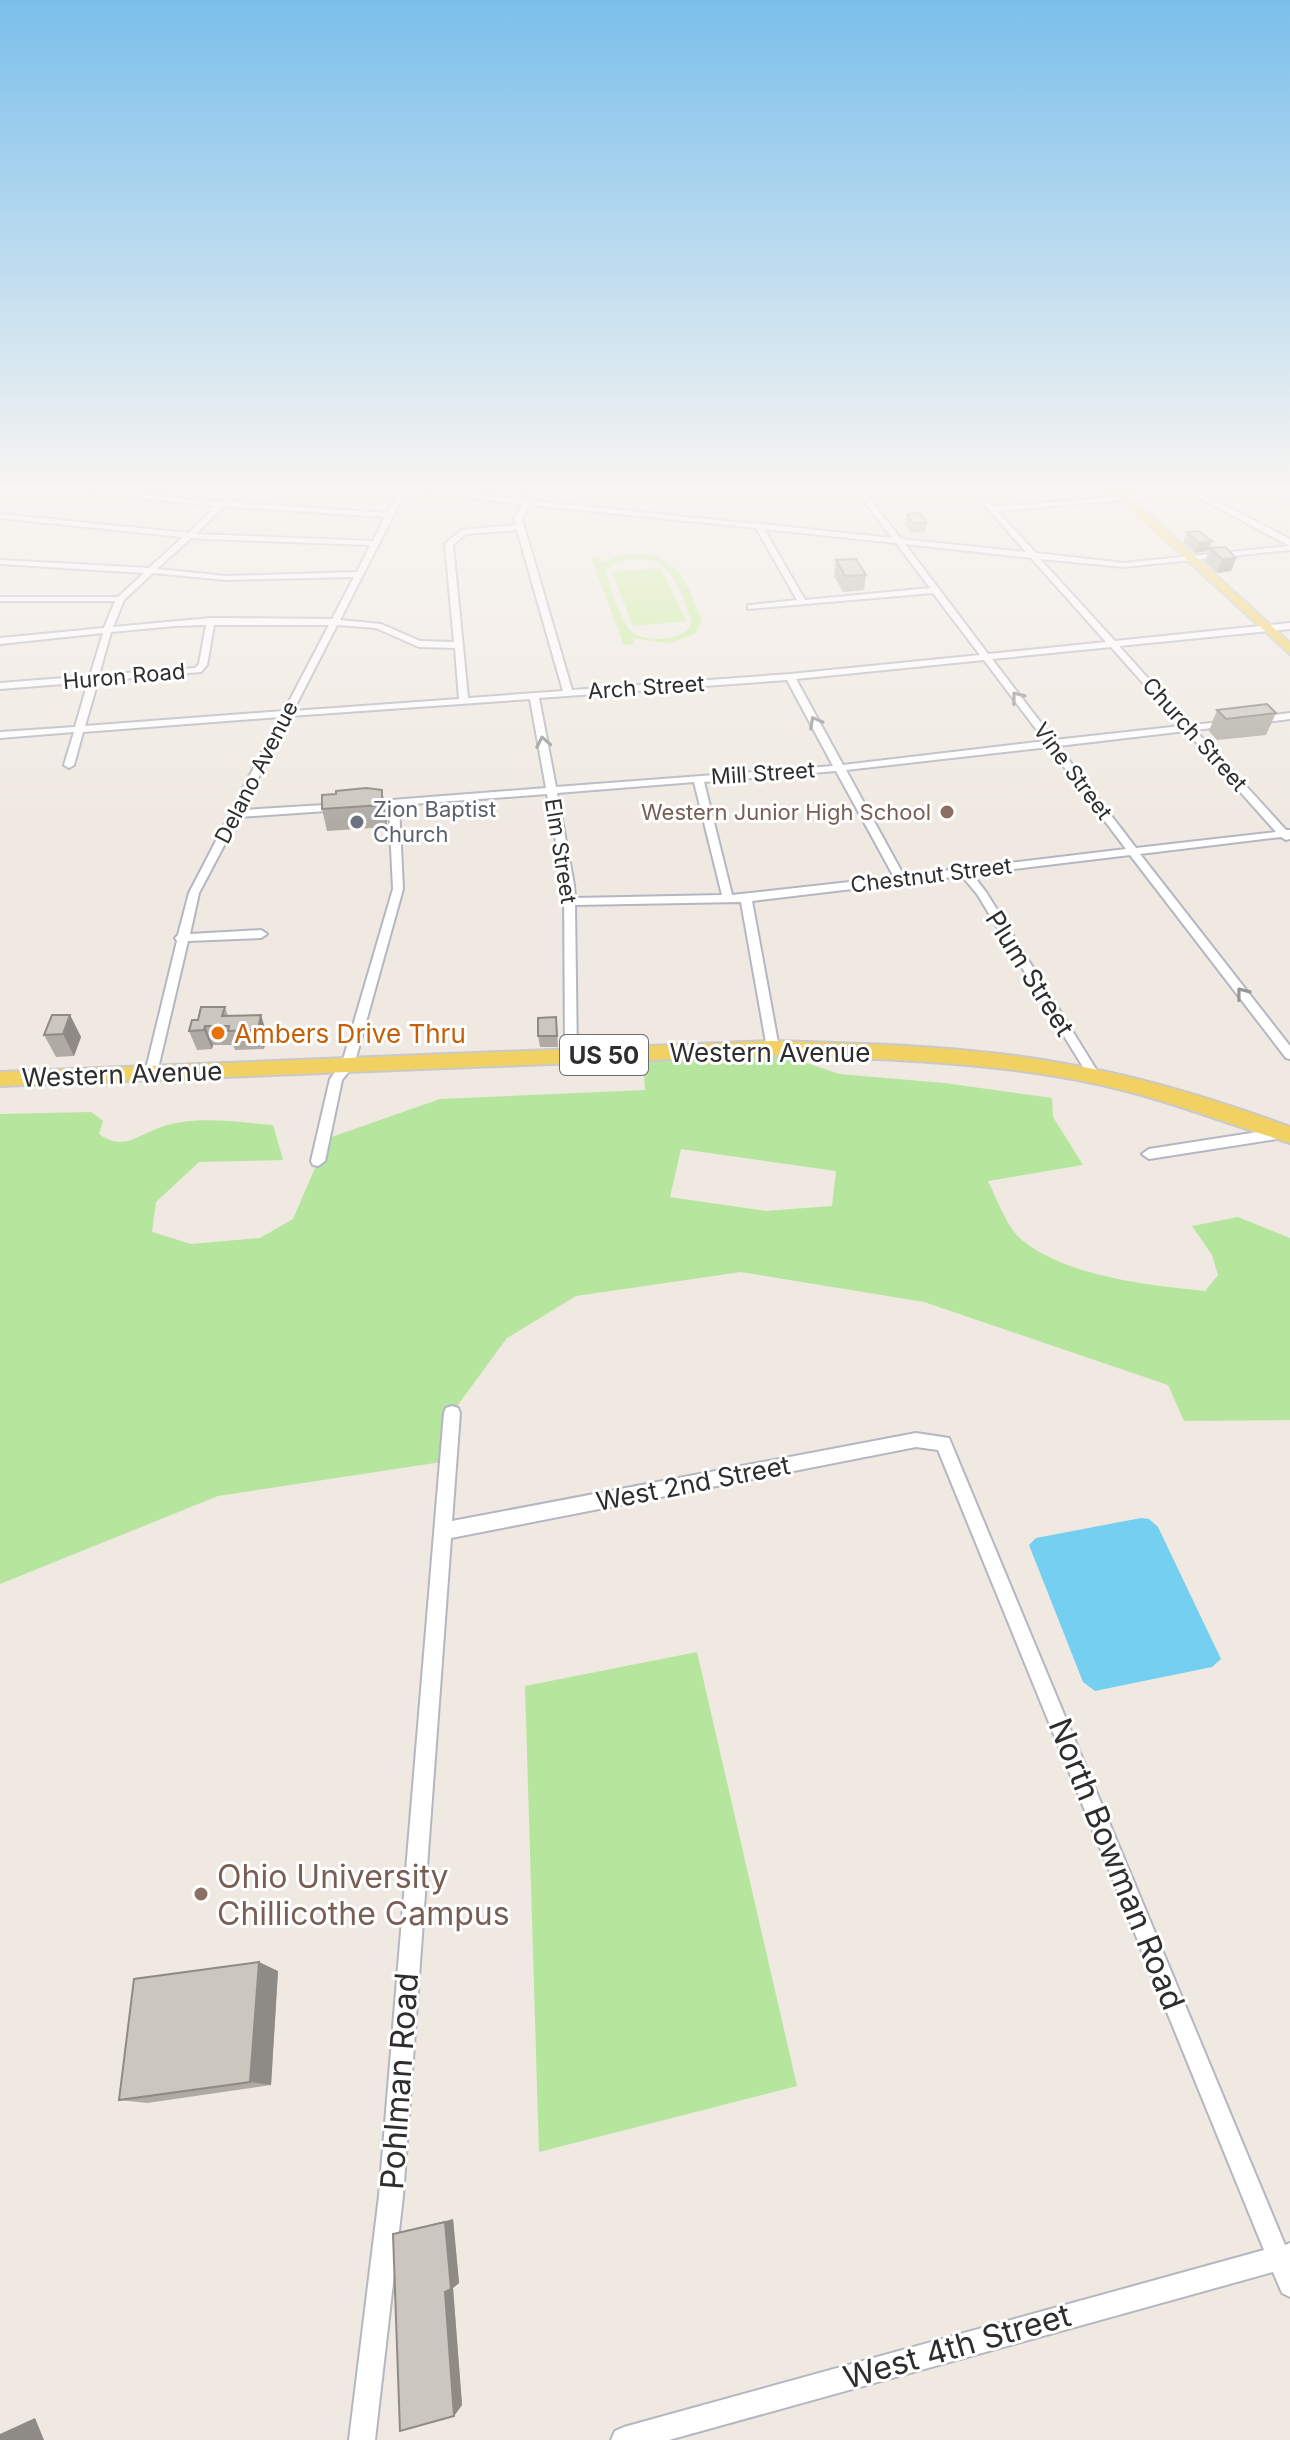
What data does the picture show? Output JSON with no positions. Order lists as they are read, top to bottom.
{
  "streets": {
    "main road": ["Western Avenue", "US 50"],
    "street": [
      "Huron Road",
      "Arch Street",
      "Church Street",
      "Vine Street",
      "Delano Avenue",
      "Mill Street",
      "Elm Street",
      "Chestnut Street",
      "Plum Street",
      "West 2nd Street",
      "North Bowman Road",
      "Pohlman Road",
      "West 4th Street"
    ]
  },
  "crossings": [
    ["Arch Street", "Church Street"],
    ["Arch Street", "Vine Street"],
    ["Arch Street", "Delano Avenue"],
    ["Arch Street", "Elm Street"],
    ["Church Street", "Mill Street"],
    ["Church Street", "Chestnut Street"],
    ["Vine Street", "Mill Street"],
    ["Vine Street", "Chestnut Street"],
    ["Delano Avenue", "Mill Street"],
    ["Delano Avenue", "Western Avenue"],
    ["Mill Street", "Elm Street"],
    ["Elm Street", "Chestnut Street"],
    ["Elm Street", "Western Avenue"],
    ["Chestnut Street", "Plum Street"],
    ["Plum Street", "Western Avenue"],
    ["West 2nd Street", "North Bowman Road"],
    ["West 2nd Street", "Pohlman Road"],
    ["North Bowman Road", "West 4th Street"]
  ],
  "one_way": ["Vine Street"],
  "places": [
    "Western Junior High School",
    "Zion Baptist Church",
    "Ambers Drive Thru",
    "Ohio University Chillicothe Campus"
  ]
}
